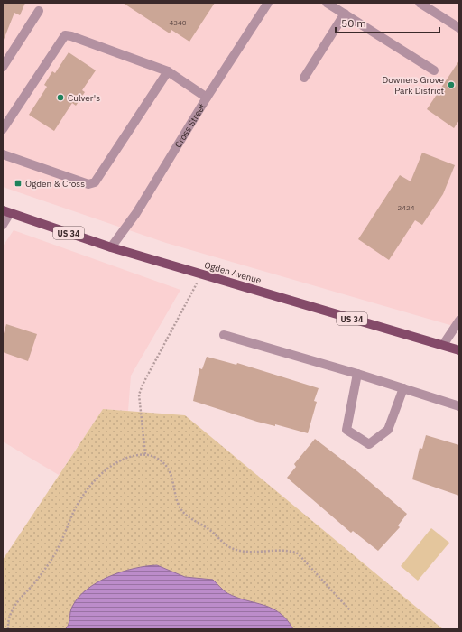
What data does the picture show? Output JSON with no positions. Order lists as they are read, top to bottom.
{
  "streets": {
    "main road": ["US 34", "Ogden Avenue"],
    "street": ["Cross Street"]
  },
  "crossings": [
    ["Cross Street", "Ogden Avenue"]
  ],
  "places": {
    "other": ["Downers Grove Park District", "Culver's"],
    "transit": ["Ogden & Cross"]
  },
  "house_numbers": ["4340", "2424"],
  "scale_bar": "50 m"
}
